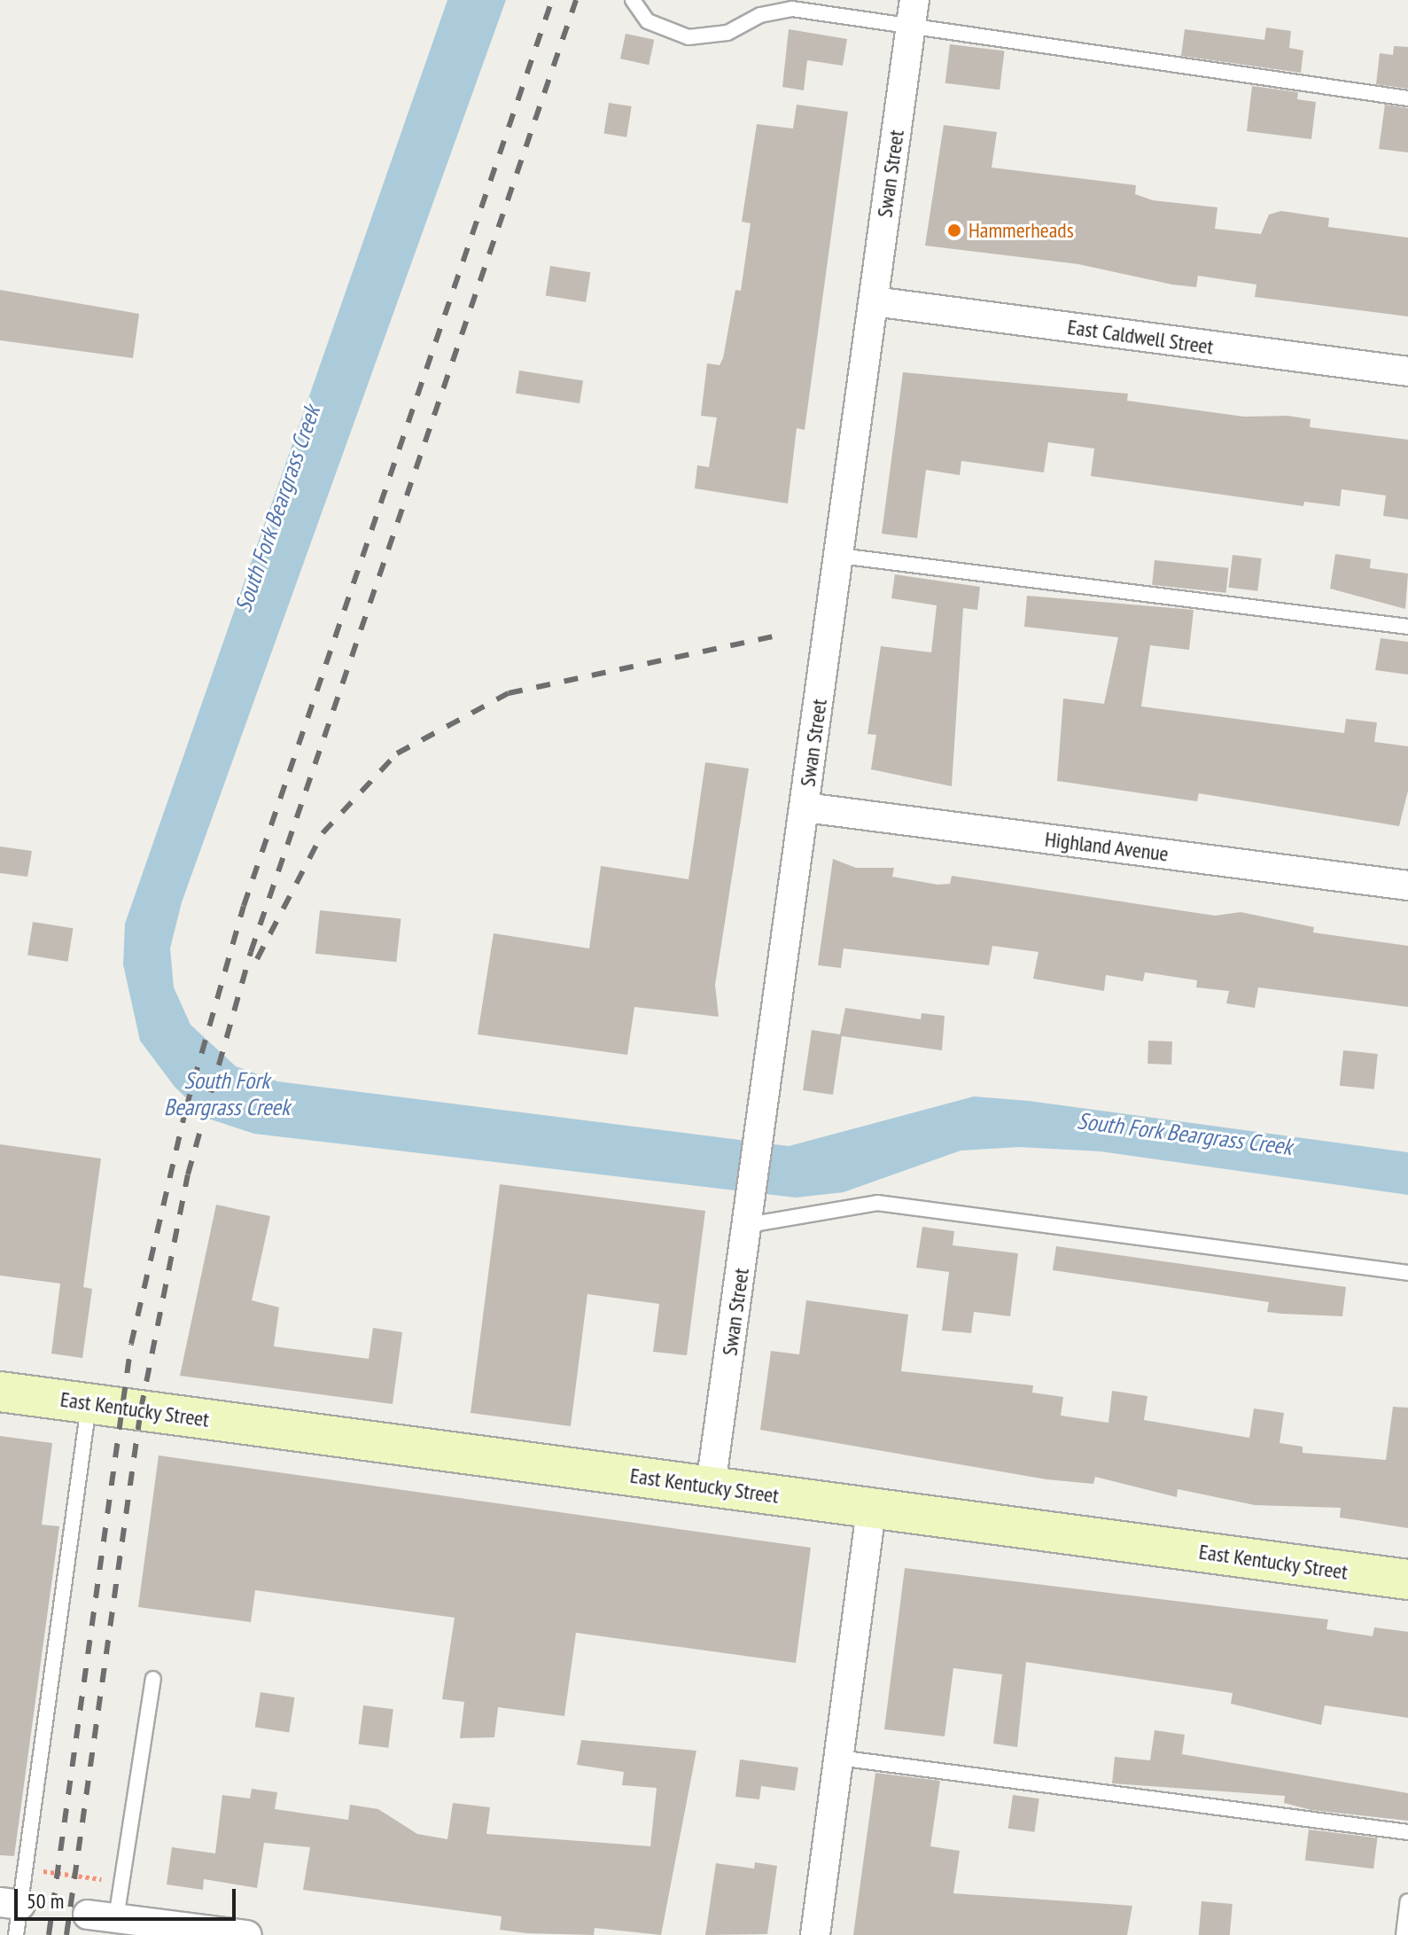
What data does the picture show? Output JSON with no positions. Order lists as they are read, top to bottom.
{
  "streets": {
    "street": [
      "Swan Street",
      "East Caldwell Street",
      "Highland Avenue",
      "East Kentucky Street"
    ]
  },
  "crossings": [
    ["Swan Street", "East Caldwell Street"],
    ["Swan Street", "Highland Avenue"],
    ["Swan Street", "East Kentucky Street"]
  ],
  "water": ["South Fork Beargrass Creek"],
  "places": ["Hammerheads"],
  "scale_bar": "50 m"
}
